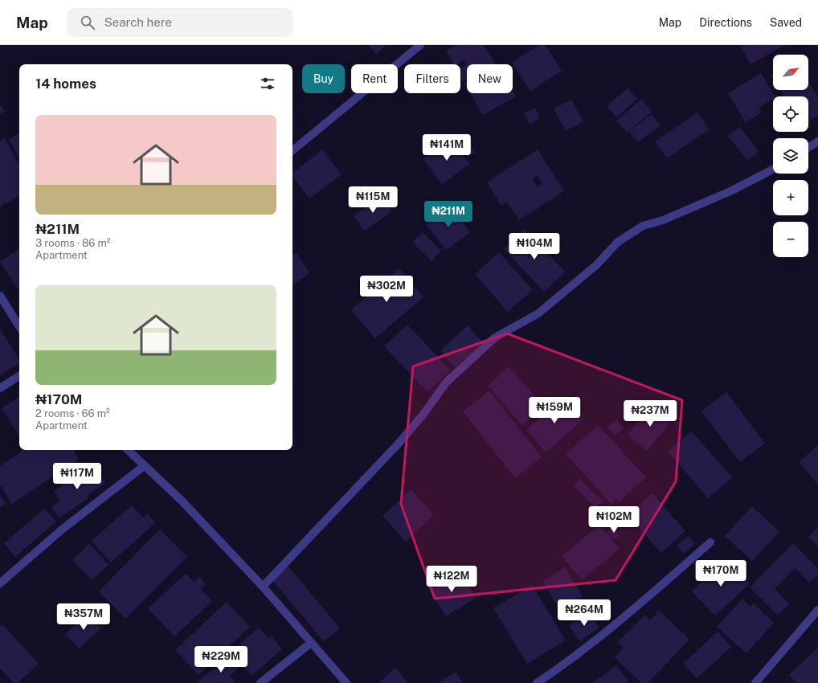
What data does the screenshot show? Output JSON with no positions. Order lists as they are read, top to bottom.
{
  "north": "top right",
  "page": {
    "header": "Map",
    "search": "Search here",
    "nav": ["Map", "Directions", "Saved"],
    "map_buttons": ["+", "−"],
    "chip": [
      "Buy",
      "Rent",
      "Filters",
      "New"
    ],
    "heading": "14 homes",
    "list": [
      {
        "name": "₦211M",
        "note": "3 rooms · 86 m² · Apartment"
      },
      {
        "name": "₦170M",
        "note": "2 rooms · 66 m² · Apartment"
      }
    ],
    "price": [
      "₦141M",
      "₦115M",
      "₦211M",
      "₦104M",
      "₦302M",
      "₦159M",
      "₦237M",
      "₦117M",
      "₦102M",
      "₦170M",
      "₦122M",
      "₦264M",
      "₦357M",
      "₦229M"
    ]
  }
}
